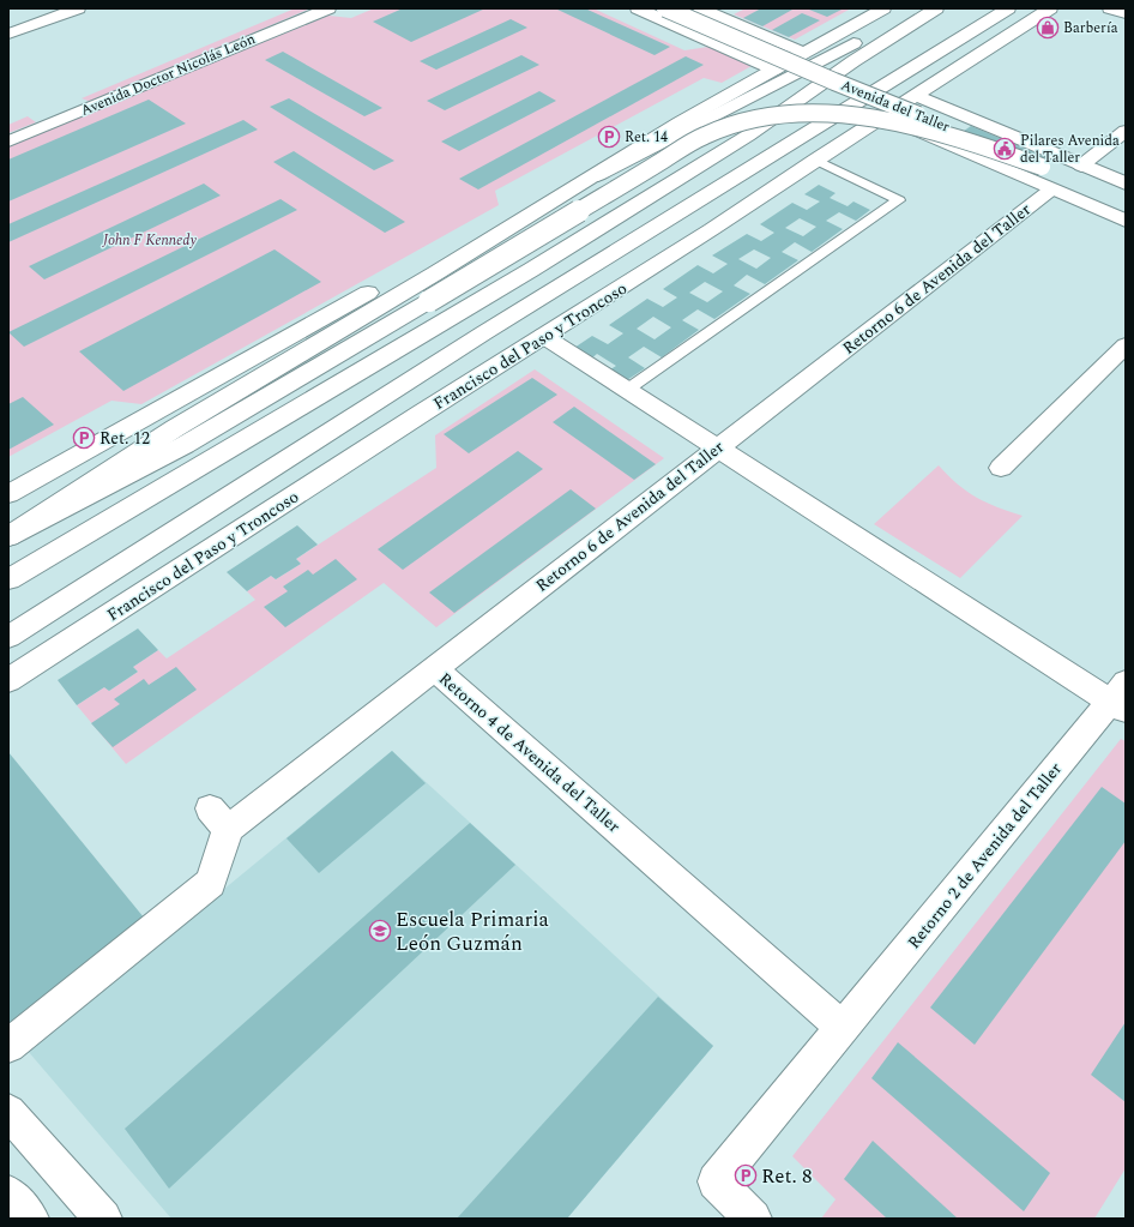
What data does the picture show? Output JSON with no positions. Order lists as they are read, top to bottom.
{
  "streets": {
    "main road": [
      "Avenida Doctor Nicolás León",
      "Avenida del Taller",
      "Retorno 6 de Avenida del Taller",
      "Francisco del Paso y Troncoso",
      "Retorno 4 de Avenida del Taller",
      "Retorno 2 de Avenida del Taller"
    ]
  },
  "crossings": [
    ["Avenida del Taller", "Retorno 6 de Avenida del Taller"],
    ["Avenida del Taller", "Francisco del Paso y Troncoso"],
    ["Retorno 6 de Avenida del Taller", "Retorno 4 de Avenida del Taller"],
    ["Retorno 4 de Avenida del Taller", "Retorno 2 de Avenida del Taller"]
  ],
  "parks": ["John F Kennedy"],
  "places": {
    "shop": ["Barbería"],
    "parking": ["Ret. 14", "Ret. 12", "Ret. 8"],
    "public building": ["Pilares Avenida del Taller"],
    "school or university": ["Escuela Primaria León Guzmán"]
  }
}
